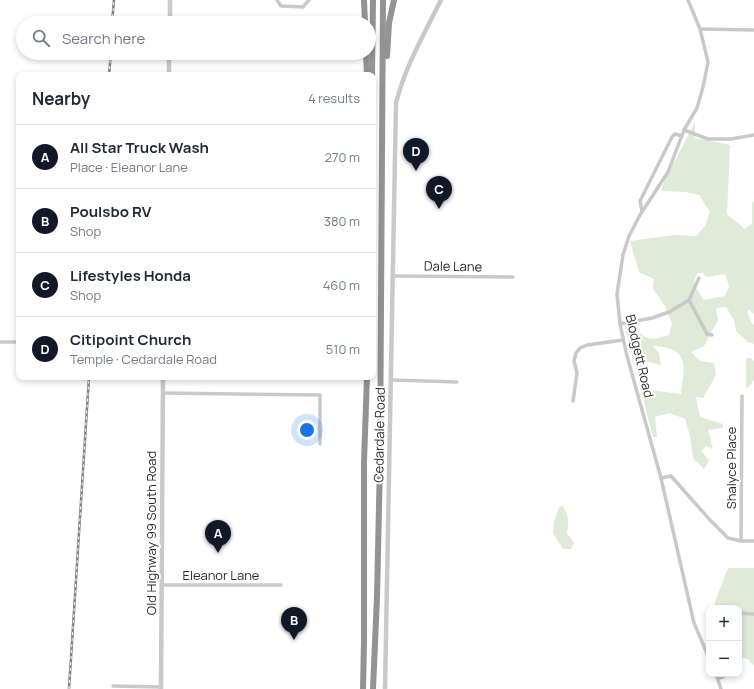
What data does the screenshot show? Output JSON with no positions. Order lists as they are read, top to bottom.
{
  "streets": {
    "street": [
      "Dale Lane",
      "Blodgett Road",
      "Cedardale Road",
      "Shalyce Place",
      "Old Highway 99 South Road",
      "Eleanor Lane"
    ]
  },
  "crossings": [
    ["Dale Lane", "Cedardale Road"],
    ["Old Highway 99 South Road", "Eleanor Lane"]
  ],
  "page": {
    "search": "Search here",
    "heading": ["Nearby", "4 results"],
    "list": [
      {
        "mark": "A",
        "name": "All Star Truck Wash",
        "note": "Place · Eleanor Lane",
        "value": "270 m"
      },
      {
        "mark": "B",
        "name": "Poulsbo RV",
        "note": "Shop",
        "value": "380 m"
      },
      {
        "mark": "C",
        "name": "Lifestyles Honda",
        "note": "Shop",
        "value": "460 m"
      },
      {
        "mark": "D",
        "name": "Citipoint Church",
        "note": "Temple · Cedardale Road",
        "value": "510 m"
      }
    ],
    "pins": [
      "D",
      "C",
      "A",
      "B"
    ],
    "map_buttons": ["+", "−"]
  }
}
